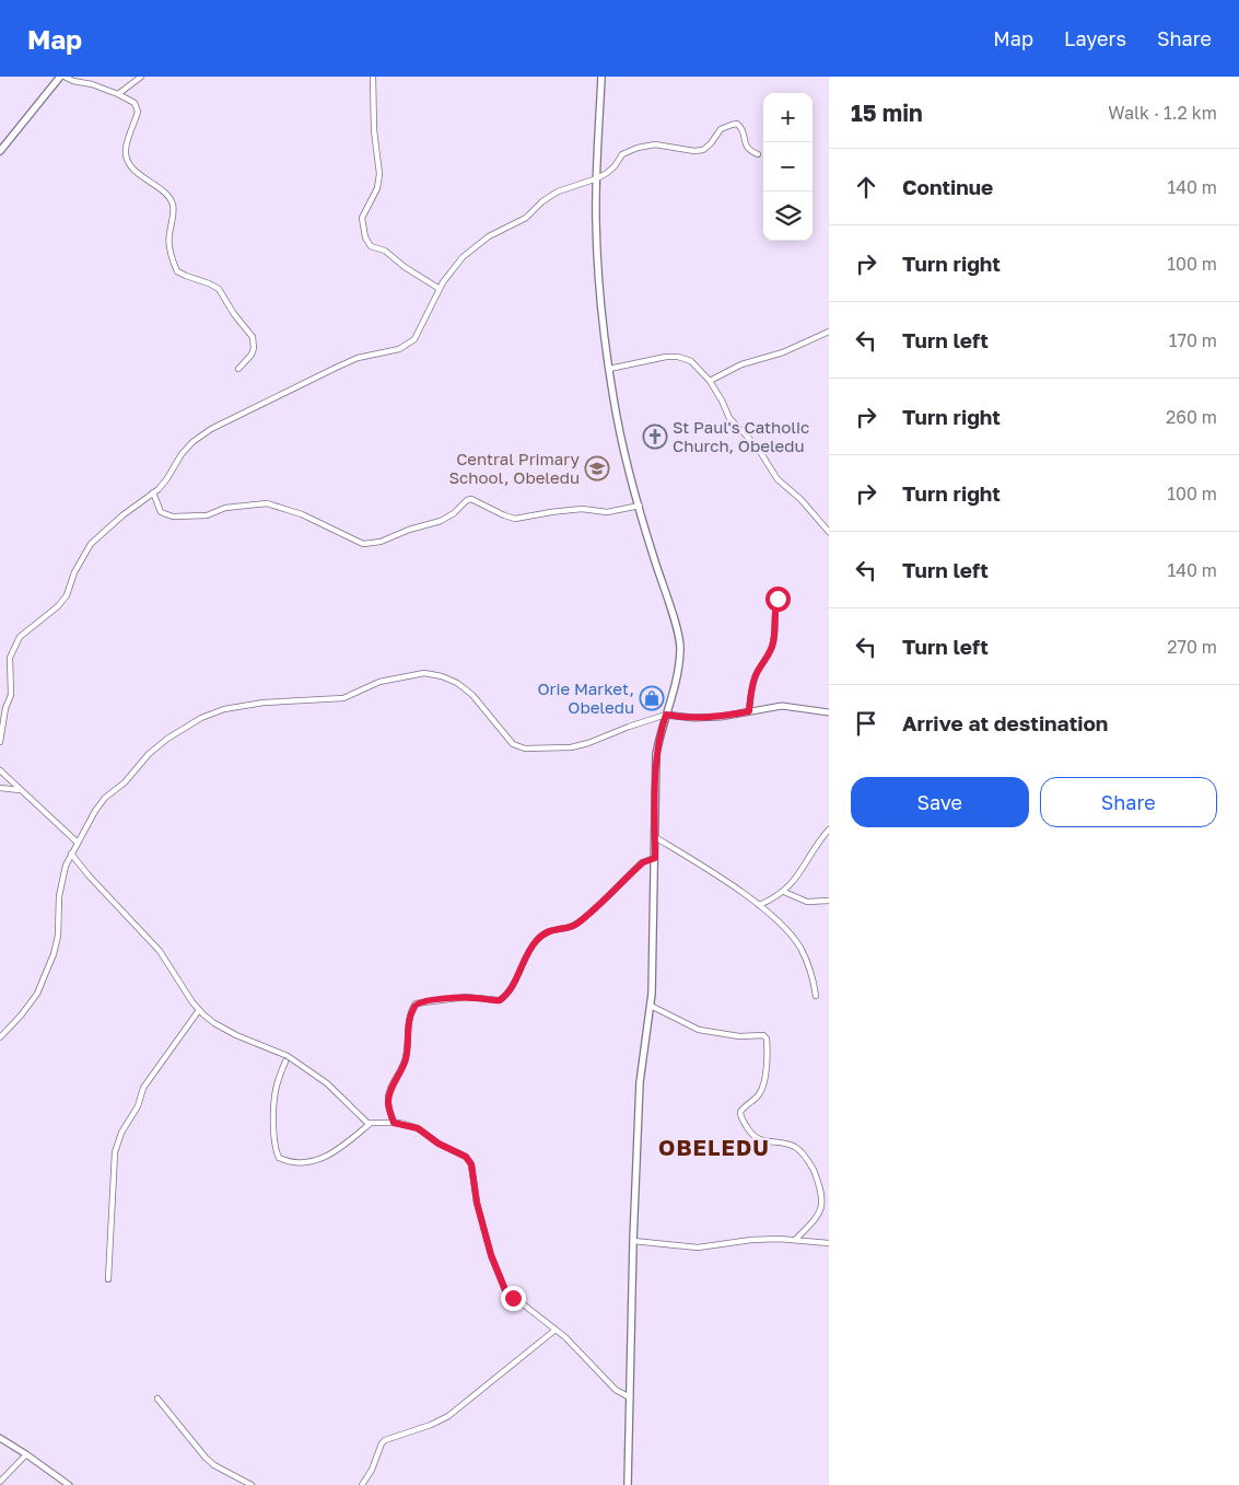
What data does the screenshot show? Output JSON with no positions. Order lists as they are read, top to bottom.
{
  "districts": ["OBELEDU"],
  "places": {
    "church": ["St Paul's Catholic Church, Obeledu"],
    "school or university": ["Central Primary School, Obeledu"],
    "shop": ["Orie Market, Obeledu"]
  },
  "page": {
    "header": "Map",
    "nav": ["Map", "Layers", "Share"],
    "heading": ["15 min", "Walk · 1.2 km"],
    "map_buttons": ["+", "−"],
    "list": [
      ["Continue", "140 m"],
      ["Turn right", "100 m"],
      ["Turn left", "170 m"],
      ["Turn right", "260 m"],
      ["Turn right", "100 m"],
      ["Turn left", "140 m"],
      ["Turn left", "270 m"],
      "Arrive at destination"
    ],
    "buttons": ["Save", "Share"]
  }
}
